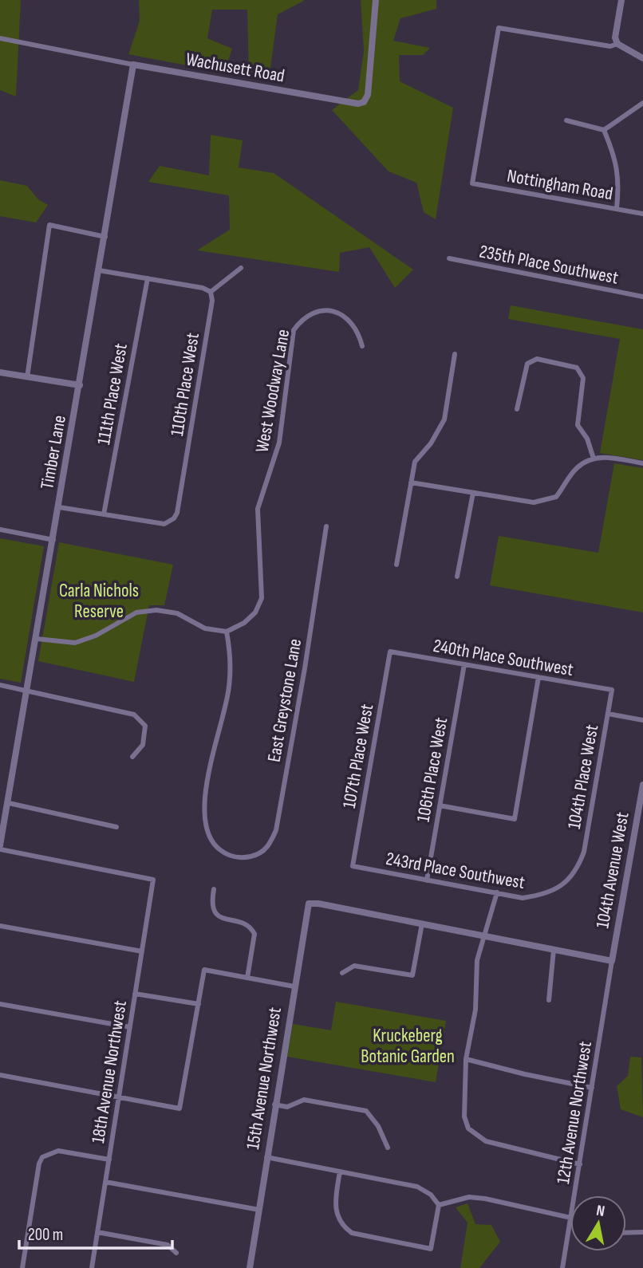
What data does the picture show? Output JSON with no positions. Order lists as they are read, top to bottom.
{
  "streets": {
    "street": [
      "Wachusett Road",
      "Nottingham Road",
      "235th Place Southwest",
      "110th Place West",
      "West Woodway Lane",
      "111th Place West",
      "Timber Lane",
      "240th Place Southwest",
      "East Greystone Lane",
      "107th Place West",
      "106th Place West",
      "104th Place West",
      "243rd Place Southwest",
      "104th Avenue West",
      "18th Avenue Northwest",
      "15th Avenue Northwest",
      "12th Avenue Northwest"
    ]
  },
  "crossings": [
    ["Wachusett Road", "Timber Lane"],
    ["110th Place West", "111th Place West"],
    ["West Woodway Lane", "East Greystone Lane"],
    ["240th Place Southwest", "107th Place West"],
    ["240th Place Southwest", "106th Place West"],
    ["240th Place Southwest", "104th Place West"],
    ["107th Place West", "243rd Place Southwest"],
    ["106th Place West", "243rd Place Southwest"],
    ["104th Place West", "243rd Place Southwest"],
    ["104th Avenue West", "12th Avenue Northwest"]
  ],
  "parks": ["Carla Nichols Reserve", "Kruckeberg Botanic Garden"],
  "scale_bar": "200 m",
  "north": "top"
}
